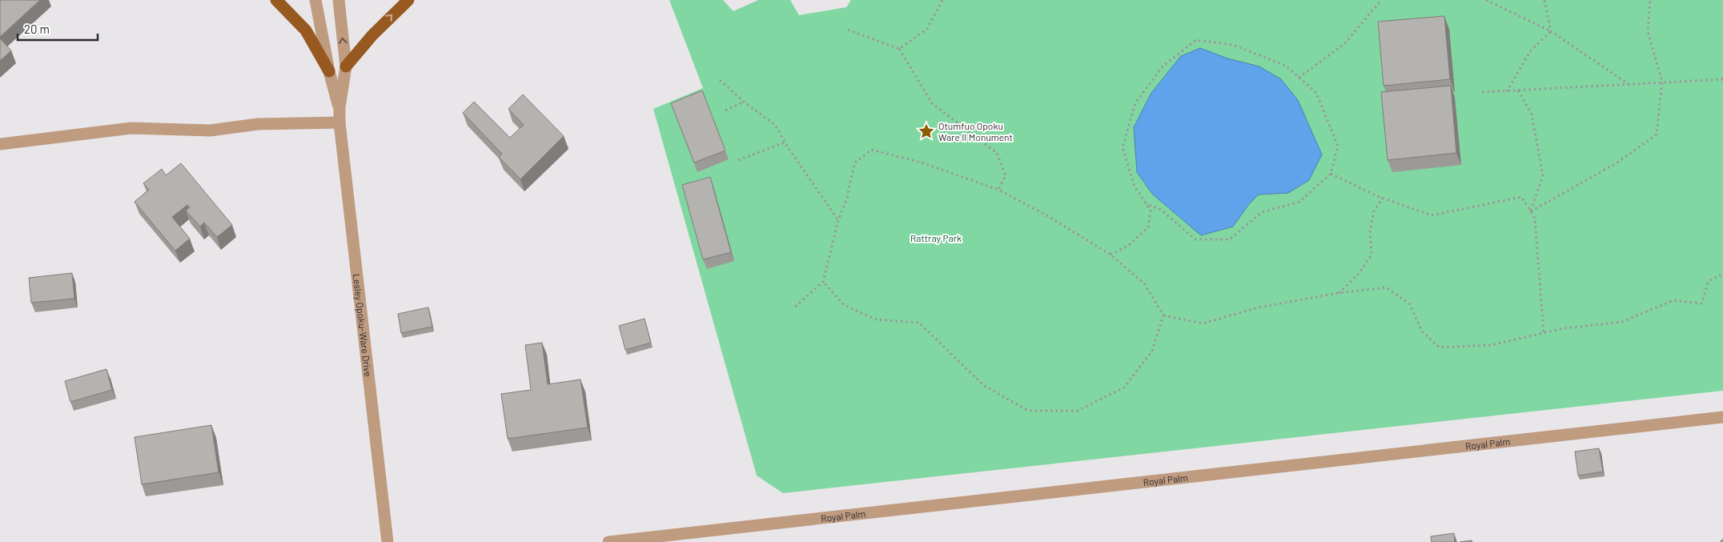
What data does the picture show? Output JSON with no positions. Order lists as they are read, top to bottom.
{
  "streets": {
    "street": ["Lesley Opoku-Ware Drive", "Royal Palm"]
  },
  "parks": ["Rattray Park"],
  "places": {
    "place": ["Otumfuo Opoku Ware II Monument"]
  },
  "scale_bar": "20 m"
}
